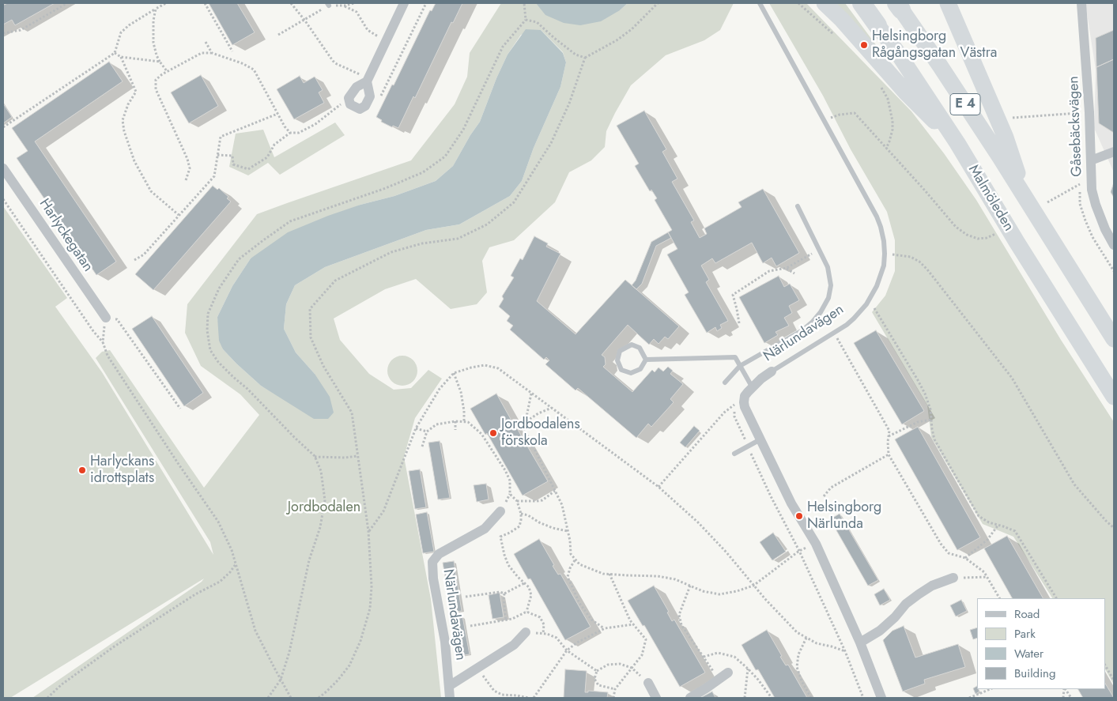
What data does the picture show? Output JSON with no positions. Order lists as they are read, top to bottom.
{
  "streets": {
    "highway": ["E 4", "Malmöleden"],
    "street": ["Gåsebäcksvägen", "Harlyckegatan", "Närlundavägen"]
  },
  "parks": ["Jordbodalen"],
  "places": [
    "Helsingborg Rågångsgatan Västra",
    "Jordbodalens förskola",
    "Harlyckans idrottsplats",
    "Helsingborg Närlunda"
  ],
  "legend": [
    "Road",
    "Park",
    "Water",
    "Building"
  ]
}
